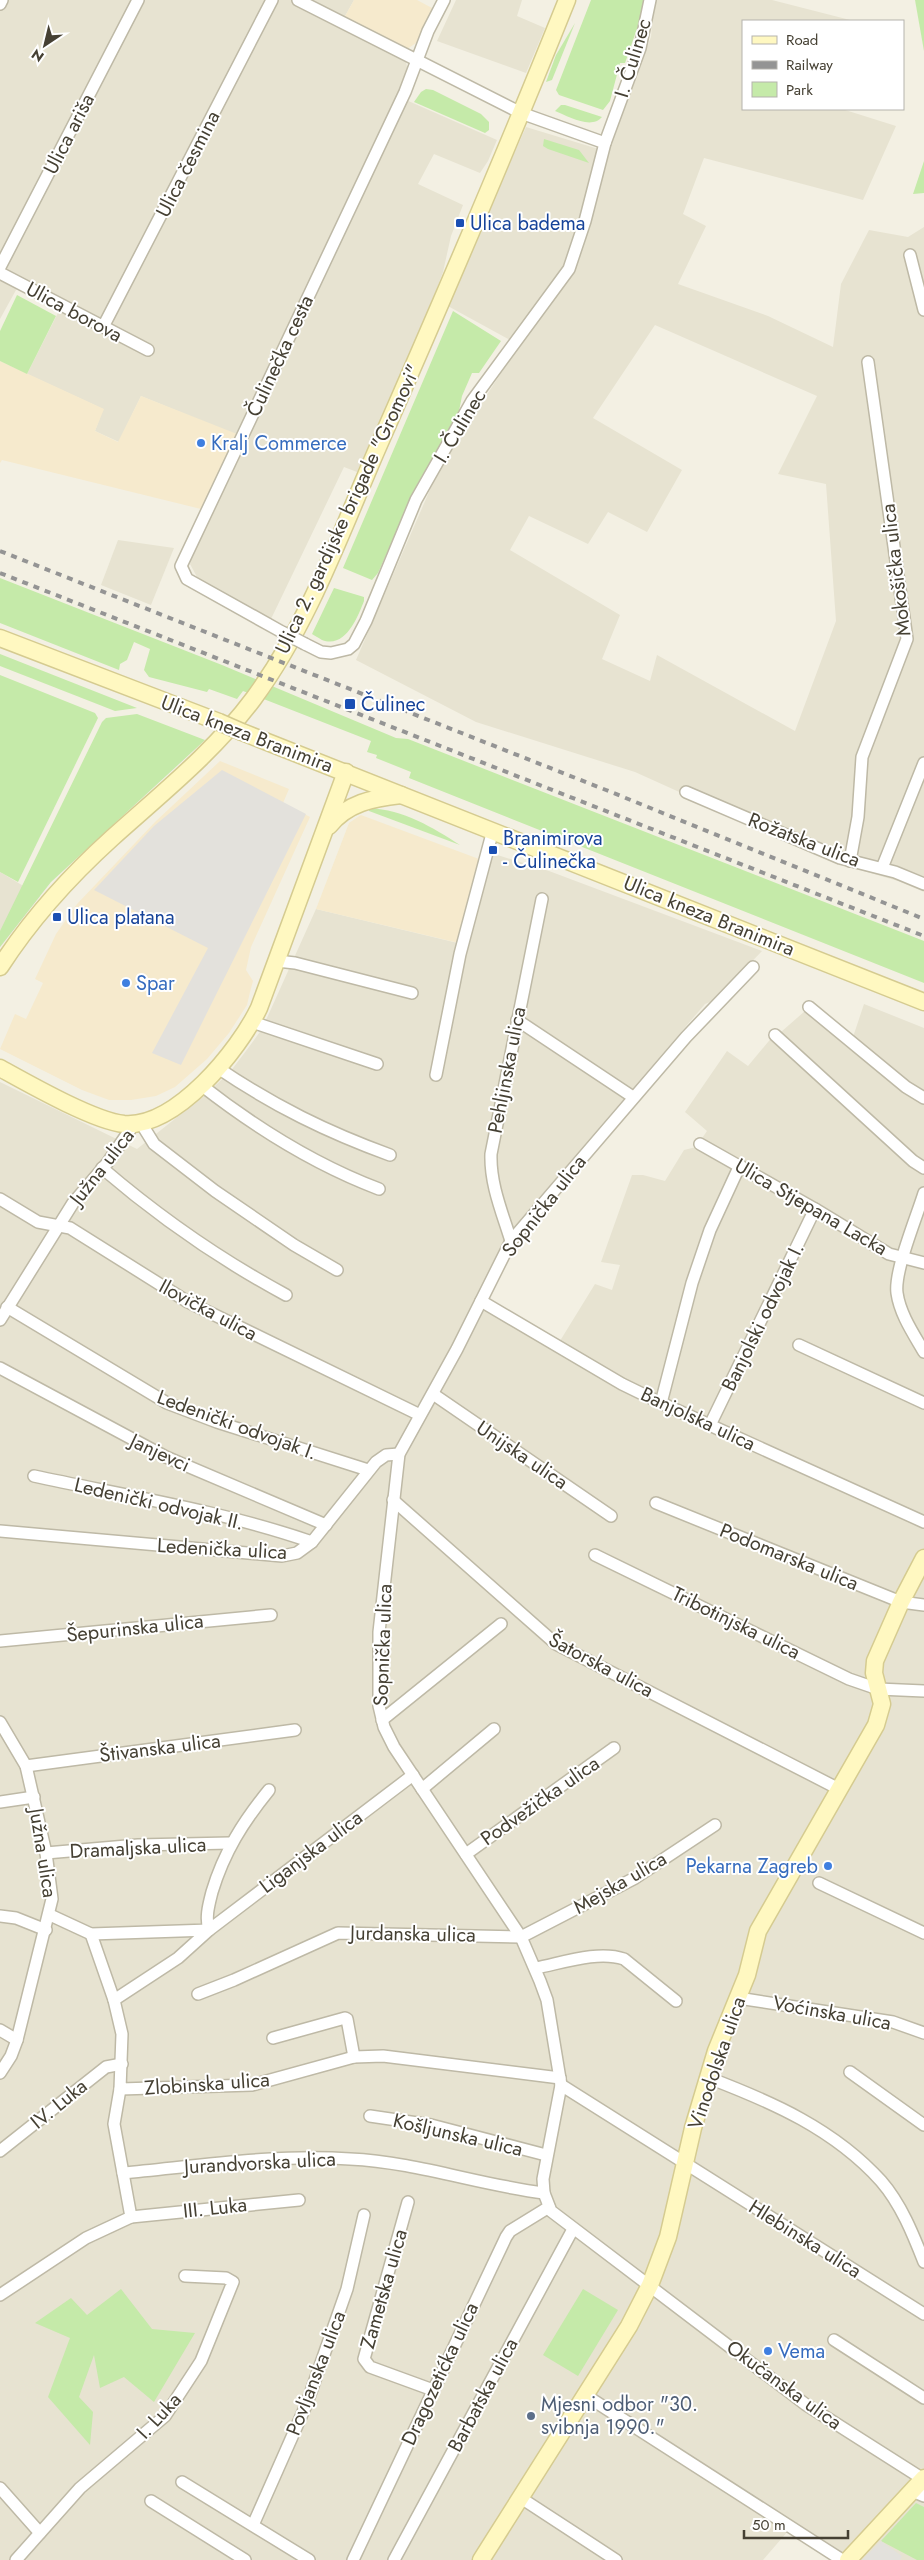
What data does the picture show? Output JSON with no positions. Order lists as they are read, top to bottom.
{
  "streets": {
    "street": [
      "I. Čulinec",
      "Ulica ariša",
      "Ulica česmina",
      "Ulica borova",
      "Čulinečka cesta",
      "Ulica 2. gardijske brigade \"Gromovi\"",
      "Mokošička ulica",
      "Ulica kneza Branimira",
      "Rožatska ulica",
      "Pehljinska ulica",
      "Južna ulica",
      "Sopnička ulica",
      "Ulica Stjepana Lacka",
      "Ilovička ulica",
      "Banjolski odvojak I.",
      "Banjolska ulica",
      "Ledenički odvojak I.",
      "Janjevci",
      "Unijska ulica",
      "Ledenički odvojak II.",
      "Ledenička ulica",
      "Podomarska ulica",
      "Tribotinjska ulica",
      "Šepurinska ulica",
      "Šatorska ulica",
      "Štivanska ulica",
      "Podvežička ulica",
      "Dramaljska ulica",
      "Liganjska ulica",
      "Mejska ulica",
      "Jurdanska ulica",
      "Voćinska ulica",
      "Vinodolska ulica",
      "Zlobinska ulica",
      "IV. Luka",
      "Košljunska ulica",
      "Jurandvorska ulica",
      "III. Luka",
      "Hlebinska ulica",
      "Zametska ulica",
      "Povljanska ulica",
      "Dragozetićka ulica",
      "Okučanska ulica",
      "Barbatska ulica",
      "I. Luka"
    ]
  },
  "crossings": [
    ["I. Čulinec", "Čulinečka cesta"],
    ["Ulica česmina", "Ulica borova"],
    ["Mokošička ulica", "Rožatska ulica"],
    ["Ulica kneza Branimira", "Južna ulica"],
    ["Pehljinska ulica", "Sopnička ulica"],
    ["Južna ulica", "Ilovička ulica"],
    ["Južna ulica", "Ledenički odvojak I."],
    ["Južna ulica", "Štivanska ulica"],
    ["Južna ulica", "Dramaljska ulica"],
    ["Sopnička ulica", "Ilovička ulica"],
    ["Sopnička ulica", "Banjolska ulica"],
    ["Sopnička ulica", "Unijska ulica"],
    ["Sopnička ulica", "Ledenička ulica"],
    ["Sopnička ulica", "Šatorska ulica"],
    ["Sopnička ulica", "Podvežička ulica"],
    ["Sopnička ulica", "Liganjska ulica"],
    ["Sopnička ulica", "Mejska ulica"],
    ["Sopnička ulica", "Jurdanska ulica"],
    ["Sopnička ulica", "Vinodolska ulica"],
    ["Sopnička ulica", "Zlobinska ulica"],
    ["Sopnička ulica", "Košljunska ulica"],
    ["Sopnička ulica", "Jurandvorska ulica"],
    ["Sopnička ulica", "Hlebinska ulica"],
    ["Sopnička ulica", "Dragozetićka ulica"],
    ["Sopnička ulica", "Okučanska ulica"],
    ["Sopnička ulica", "Barbatska ulica"],
    ["Ulica Stjepana Lacka", "Banjolski odvojak I."],
    ["Banjolski odvojak I.", "Banjolska ulica"],
    ["Ledenički odvojak I.", "Ledenička ulica"],
    ["Janjevci", "Ledenička ulica"],
    ["Ledenički odvojak II.", "Ledenička ulica"],
    ["Podomarska ulica", "Vinodolska ulica"],
    ["Tribotinjska ulica", "Vinodolska ulica"],
    ["Šatorska ulica", "Vinodolska ulica"],
    ["Dramaljska ulica", "Liganjska ulica"],
    ["Liganjska ulica", "Zlobinska ulica"],
    ["Mejska ulica", "Jurdanska ulica"],
    ["Voćinska ulica", "Vinodolska ulica"],
    ["Vinodolska ulica", "Hlebinska ulica"],
    ["Vinodolska ulica", "Okučanska ulica"],
    ["Zlobinska ulica", "IV. Luka"],
    ["Zlobinska ulica", "Hlebinska ulica"],
    ["Zametska ulica", "Dragozetićka ulica"]
  ],
  "places": {
    "transit": [
      "Ulica badema",
      "Čulinec",
      "Branimirova - Čulinečka",
      "Ulica platana"
    ],
    "other": [
      "Kralj Commerce",
      "Spar",
      "Pekarna Zagreb",
      "Vema",
      "Mjesni odbor \"30. svibnja 1990.\""
    ]
  },
  "legend": ["Road", "Railway", "Park"],
  "scale_bar": "50 m",
  "north": "bottom left"
}
